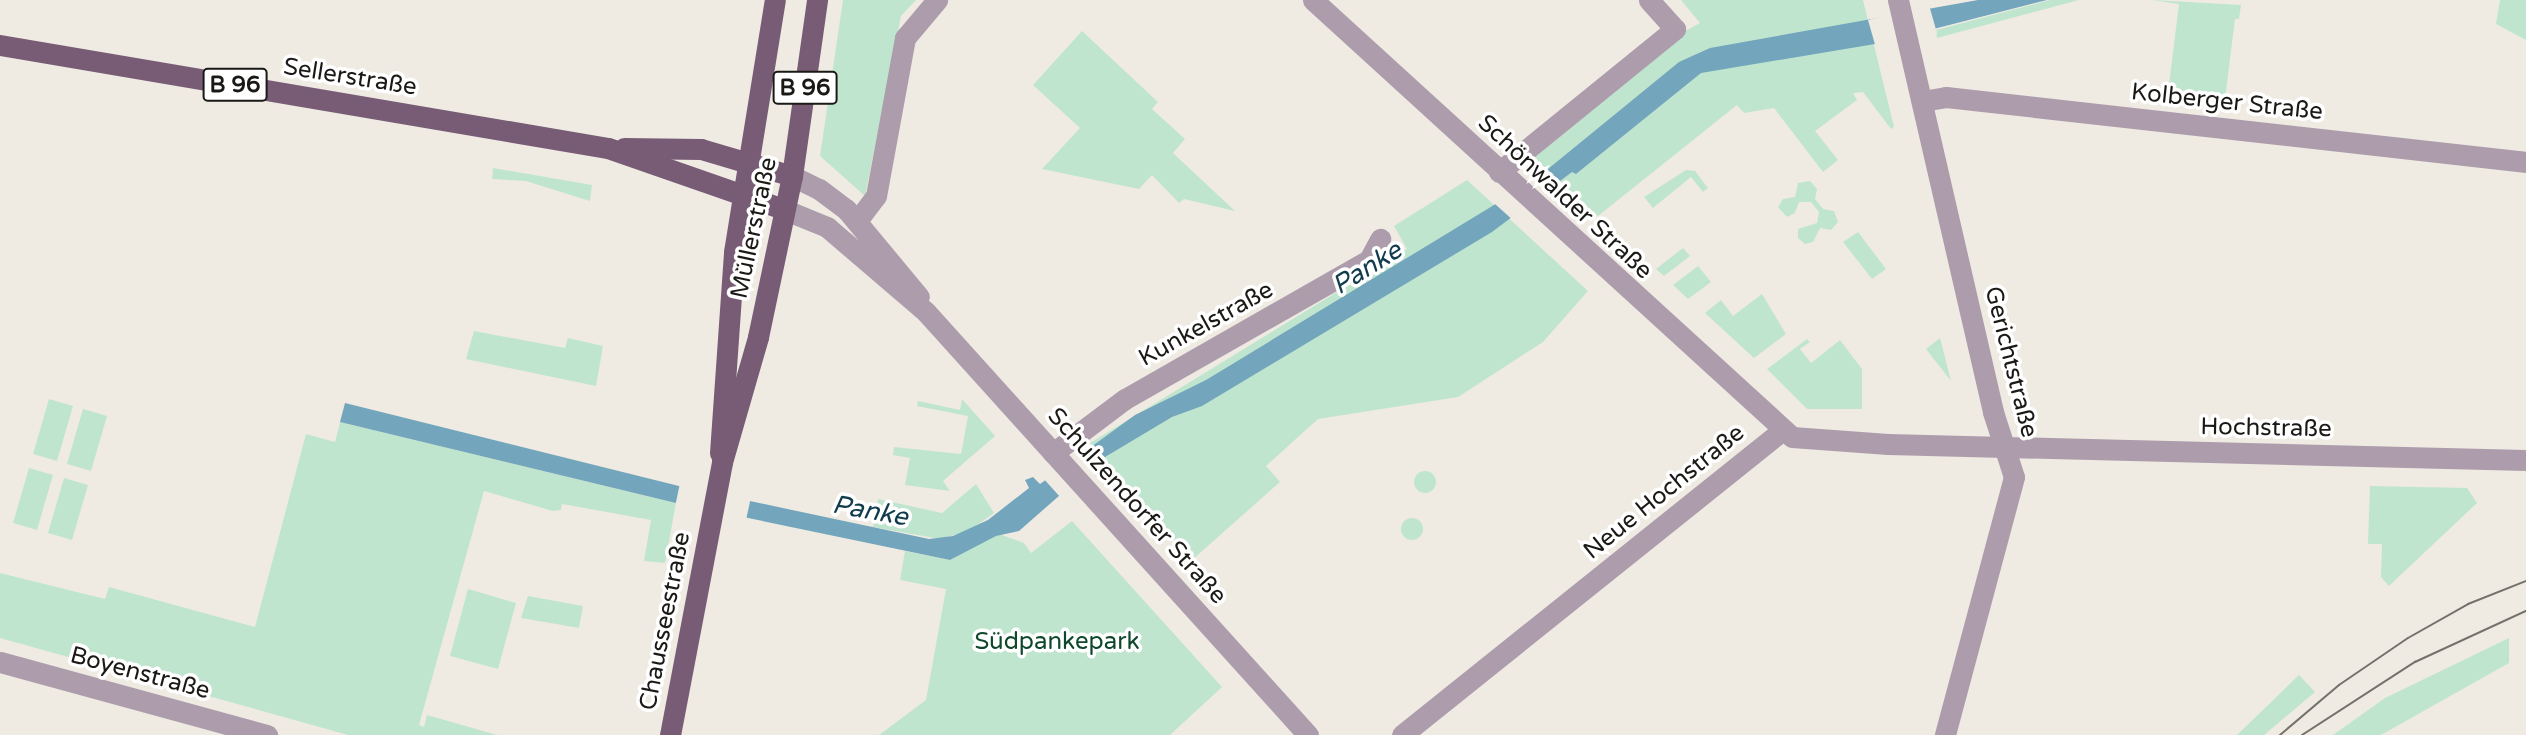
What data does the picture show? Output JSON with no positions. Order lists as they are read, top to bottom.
{
  "streets": {
    "main road": [
      "Sellerstraße",
      "B 96",
      "Müllerstraße",
      "Chausseestraße"
    ],
    "street": [
      "Kolberger Straße",
      "Schönwalder Straße",
      "Kunkelstraße",
      "Gerichtstraße",
      "Hochstraße",
      "Neue Hochstraße",
      "Schulzendorfer Straße",
      "Boyenstraße"
    ]
  },
  "crossings": [
    ["Sellerstraße", "Müllerstraße"],
    ["Sellerstraße", "Schulzendorfer Straße"],
    ["Kolberger Straße", "Gerichtstraße"],
    ["Schönwalder Straße", "Neue Hochstraße"],
    ["Müllerstraße", "Schulzendorfer Straße"],
    ["Müllerstraße", "Chausseestraße"],
    ["Kunkelstraße", "Schulzendorfer Straße"],
    ["Gerichtstraße", "Hochstraße"],
    ["Gerichtstraße", "Neue Hochstraße"],
    ["Hochstraße", "Neue Hochstraße"]
  ],
  "water": ["Panke"],
  "parks": ["Südpankepark"]
}
